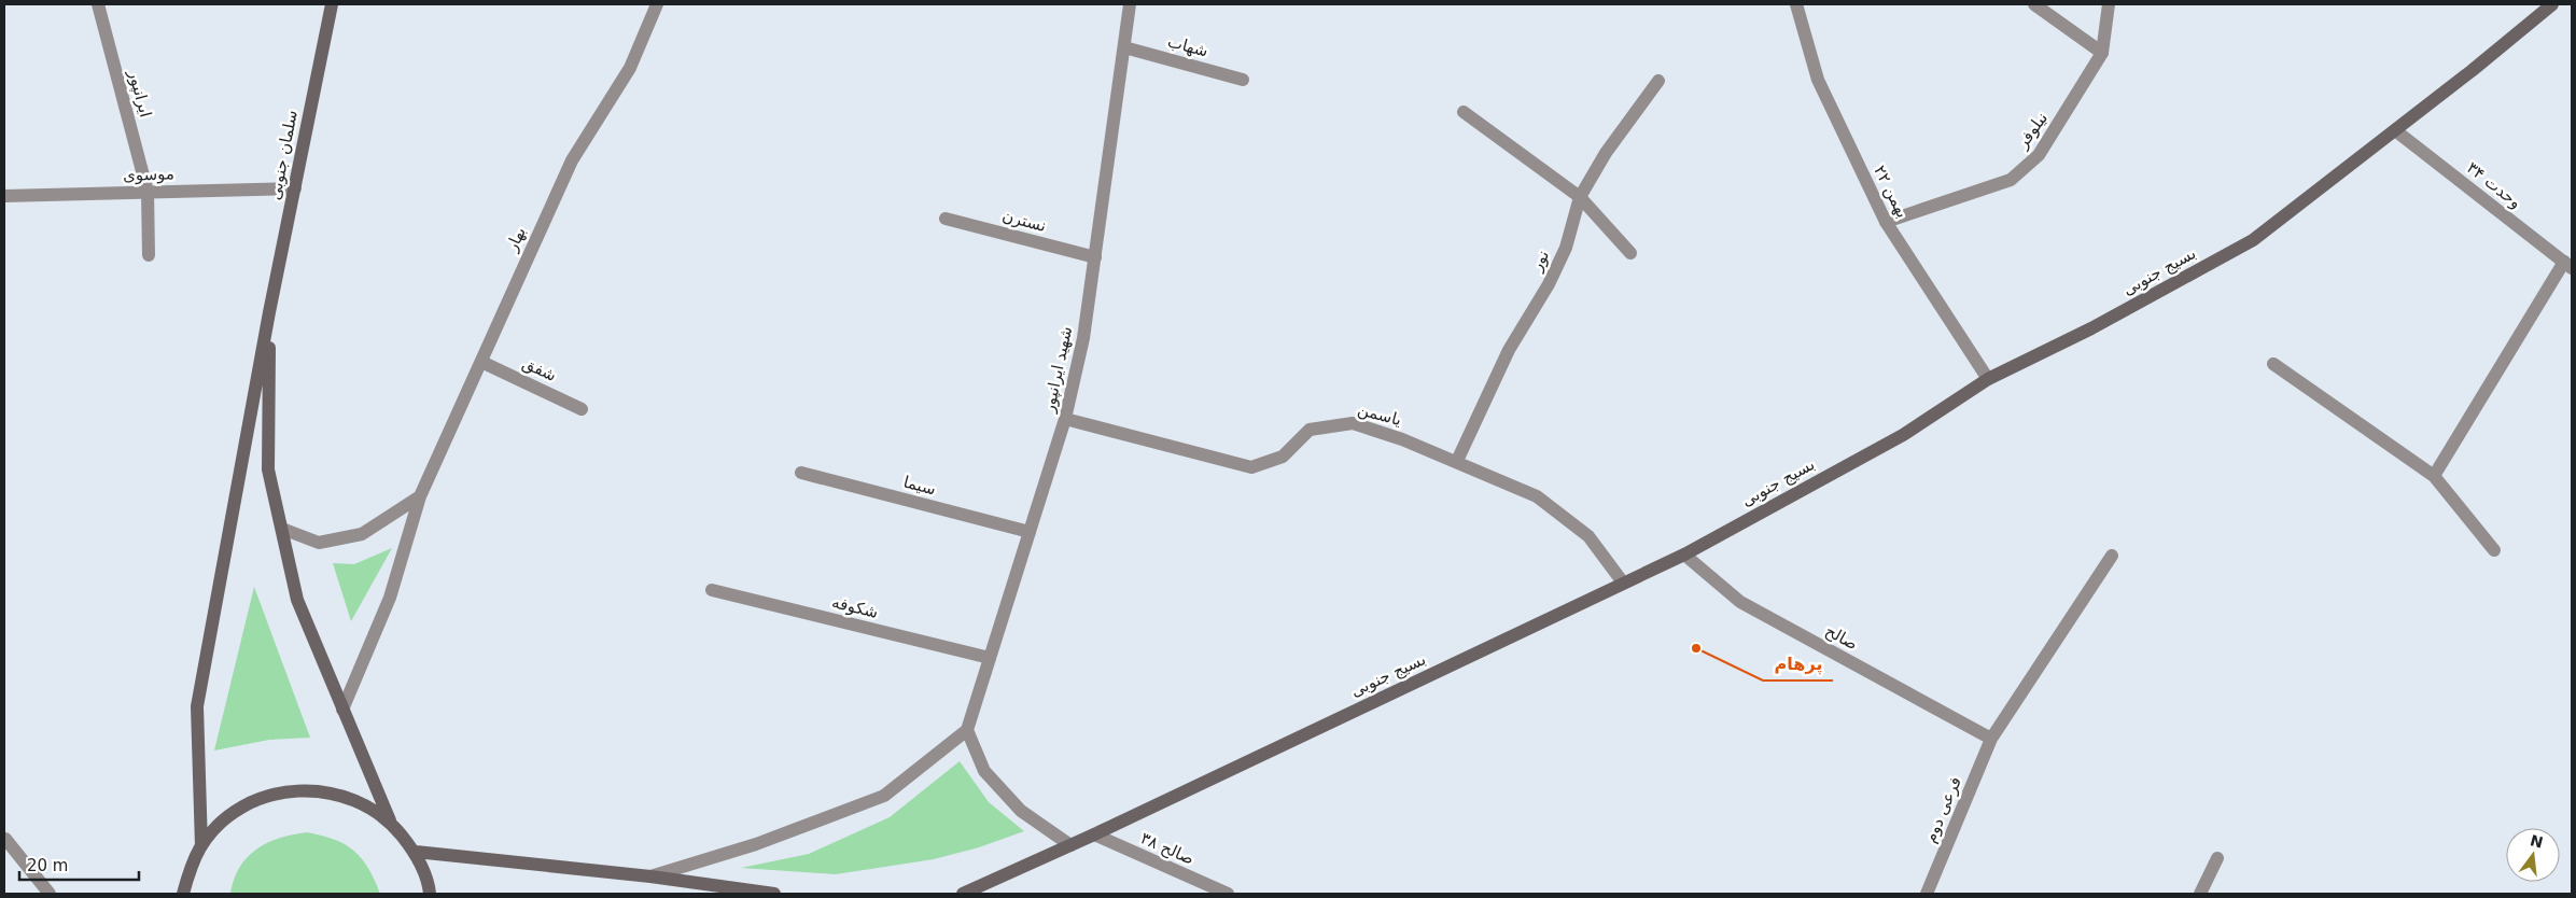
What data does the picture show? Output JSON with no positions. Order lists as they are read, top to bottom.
{
  "streets": {
    "main road": ["سلمان جنوبی", "بسیج جنوبی"],
    "street": [
      "شهاب",
      "ایرانپور",
      "نیلوفر",
      "موسوی",
      "وحدت ۳۴",
      "۲۲ بهمن",
      "نسترن",
      "بهار",
      "نور",
      "شفق",
      "شهید ایرانپور",
      "یاسمن",
      "سیما",
      "شکوفه",
      "صالح",
      "فرعی دوم",
      "صالح ۳۸"
    ]
  },
  "crossings": [
    ["شهاب", "شهید ایرانپور"],
    ["ایرانپور", "موسوی"],
    ["نیلوفر", "۲۲ بهمن"],
    ["سلمان جنوبی", "موسوی"],
    ["وحدت ۳۴", "بسیج جنوبی"],
    ["۲۲ بهمن", "بسیج جنوبی"],
    ["نسترن", "شهید ایرانپور"],
    ["بهار", "شفق"],
    ["نور", "یاسمن"],
    ["بسیج جنوبی", "یاسمن"],
    ["بسیج جنوبی", "صالح"],
    ["بسیج جنوبی", "صالح ۳۸"],
    ["شهید ایرانپور", "یاسمن"],
    ["شهید ایرانپور", "سیما"],
    ["شهید ایرانپور", "شکوفه"],
    ["صالح", "فرعی دوم"]
  ],
  "places": ["پرهام"],
  "scale_bar": "20 m",
  "north": "top"
}
